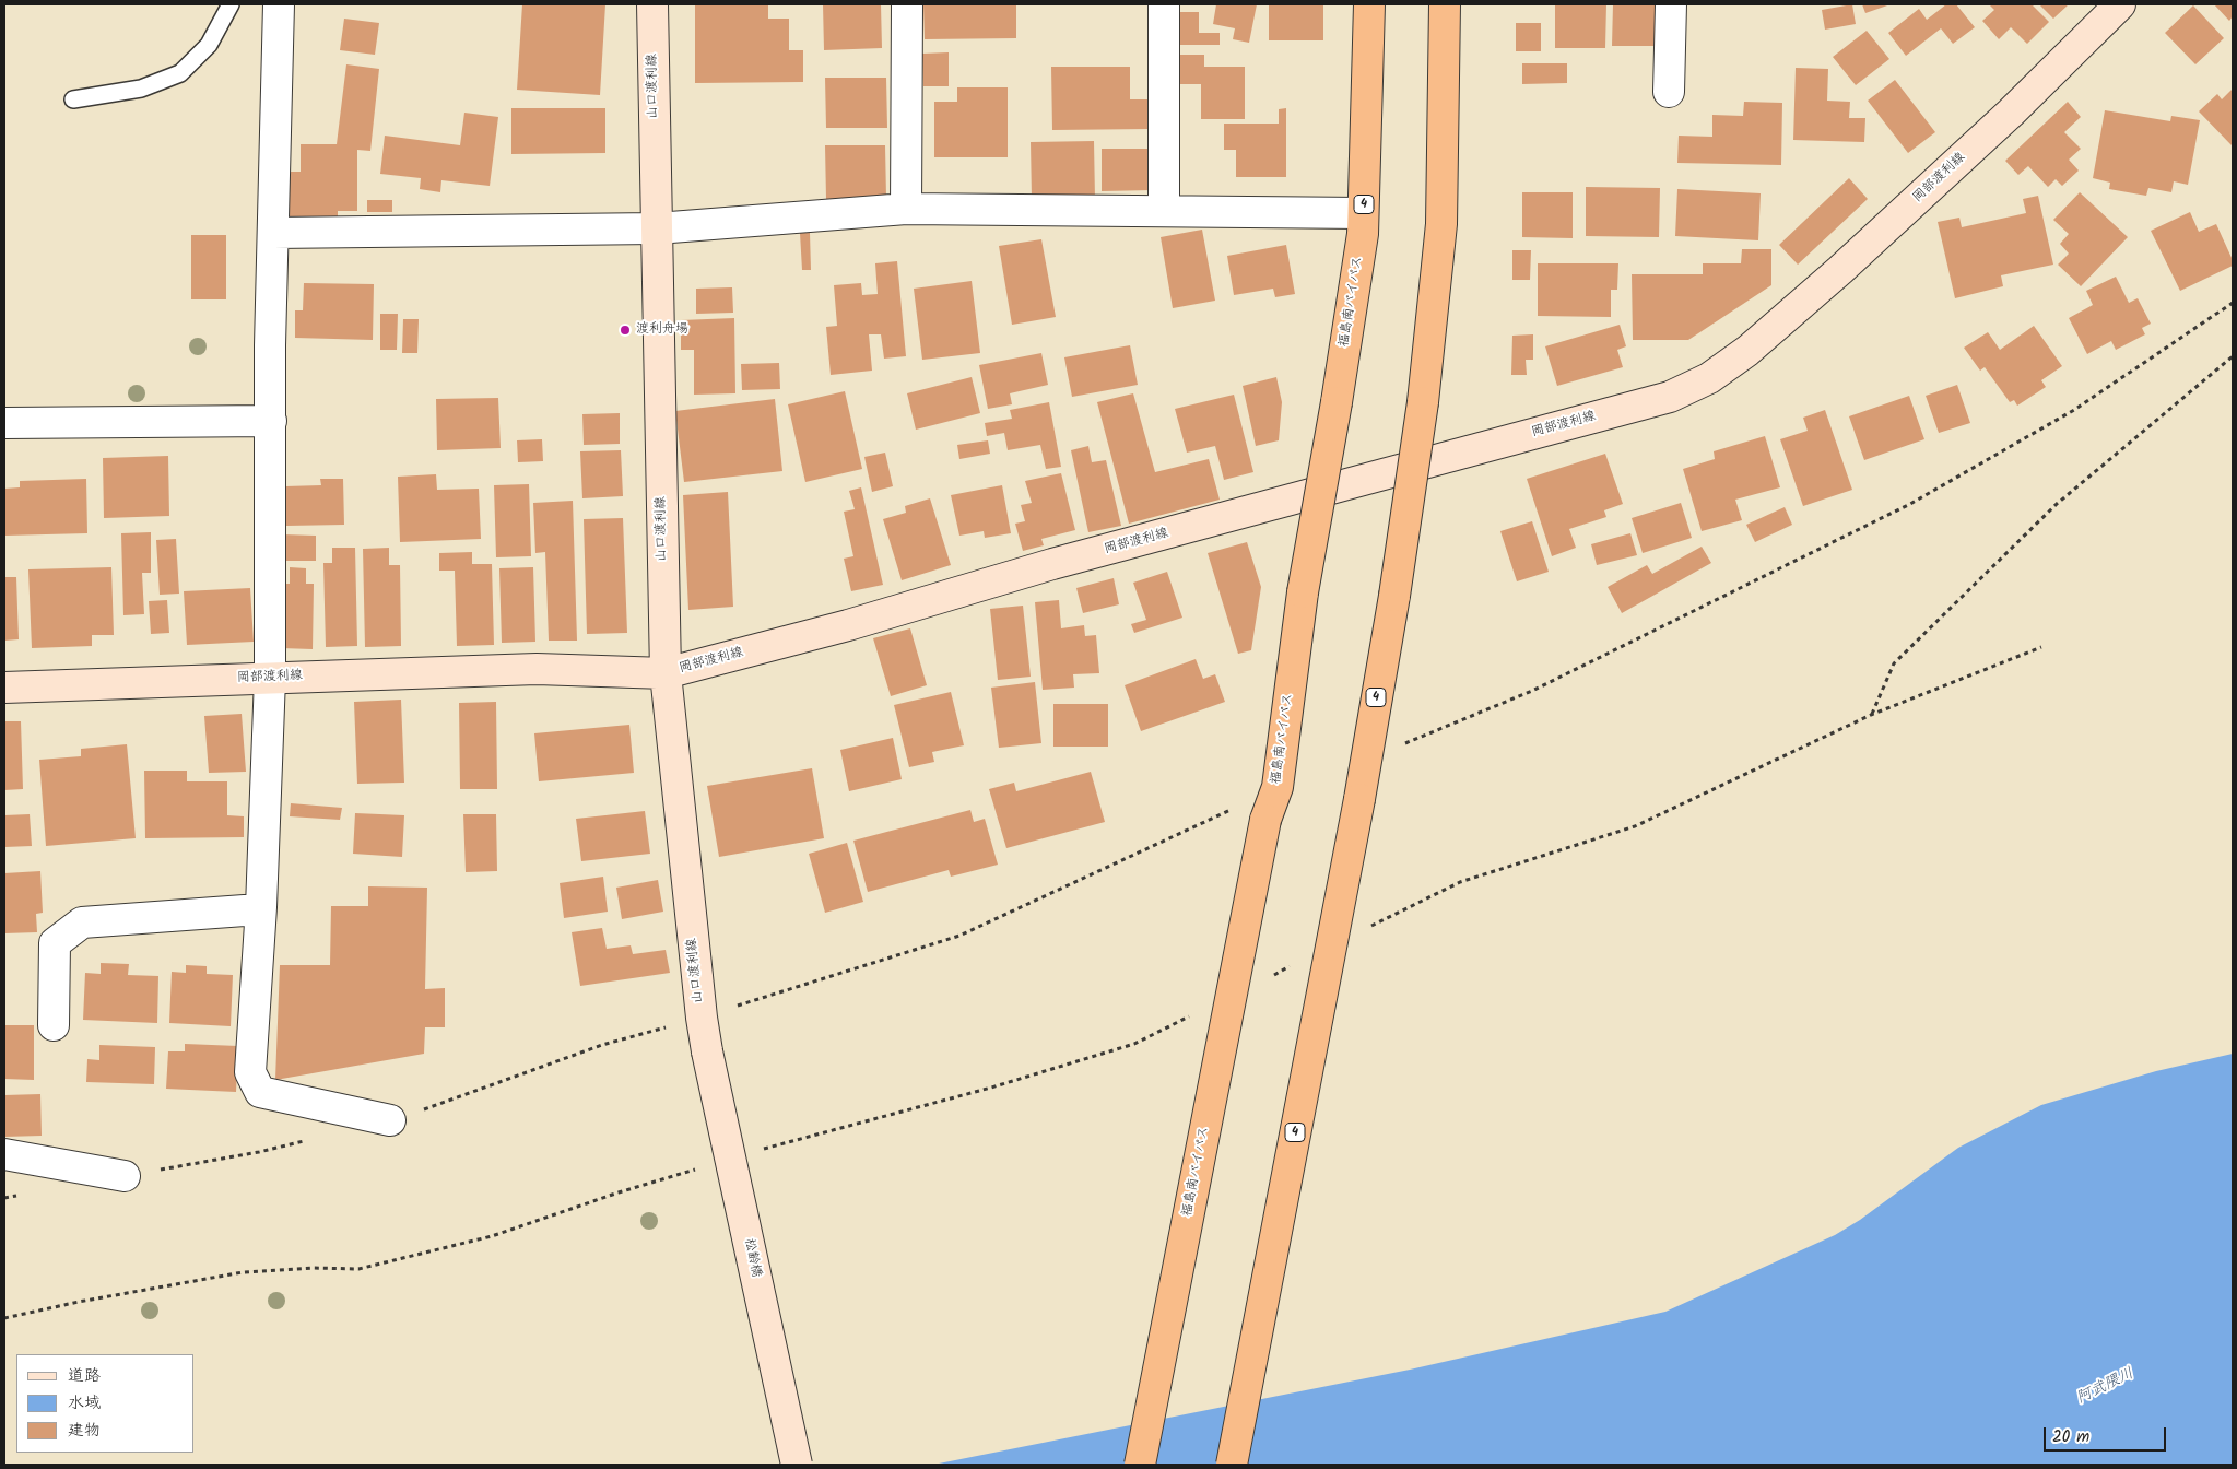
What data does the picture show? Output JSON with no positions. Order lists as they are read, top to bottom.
{
  "streets": {
    "highway": ["4", "福島南バイパス"],
    "main road": ["山口渡利線", "岡部渡利線", "松齢橋"]
  },
  "crossings": [
    ["山口渡利線", "岡部渡利線"],
    ["山口渡利線", "松齢橋"]
  ],
  "water": ["阿武隈川"],
  "places": ["渡利舟場"],
  "legend": ["道路", "水域", "建物"],
  "scale_bar": "20 m"
}
